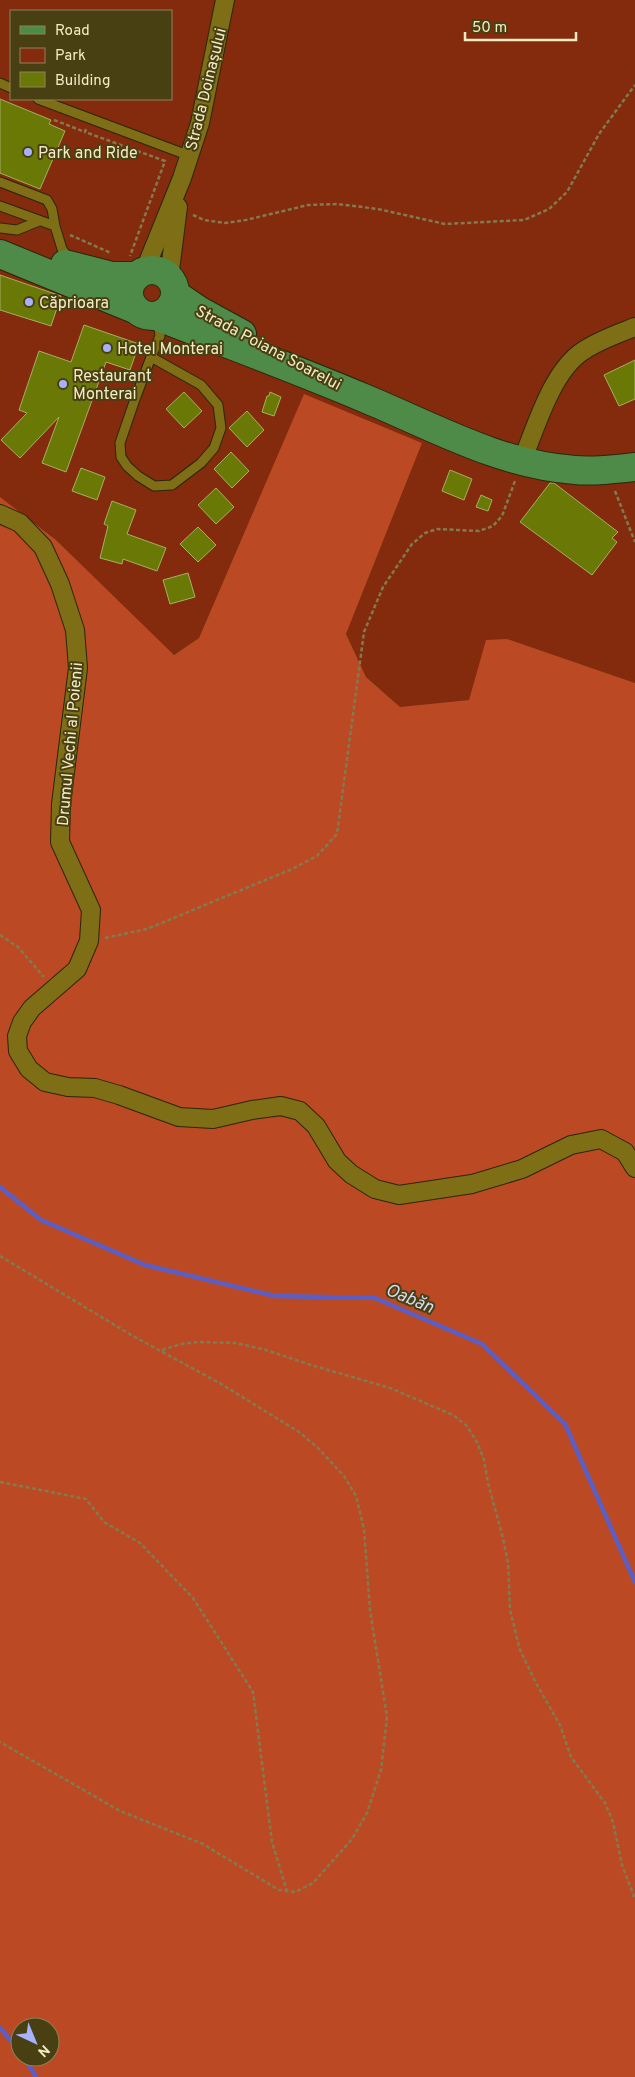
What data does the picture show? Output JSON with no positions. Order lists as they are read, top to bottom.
{
  "streets": {
    "main road": ["Strada Poiana Soarelui"],
    "street": ["Strada Doinașului", "Drumul Vechi al Poienii"]
  },
  "crossings": [
    ["Strada Doinașului", "Strada Poiana Soarelui"]
  ],
  "water": ["Oabăn"],
  "places": [
    "Park and Ride",
    "Căprioara",
    "Hotel Monterai",
    "Restaurant Monterai"
  ],
  "legend": ["Road", "Park", "Building"],
  "scale_bar": "50 m",
  "north": "bottom right"
}
